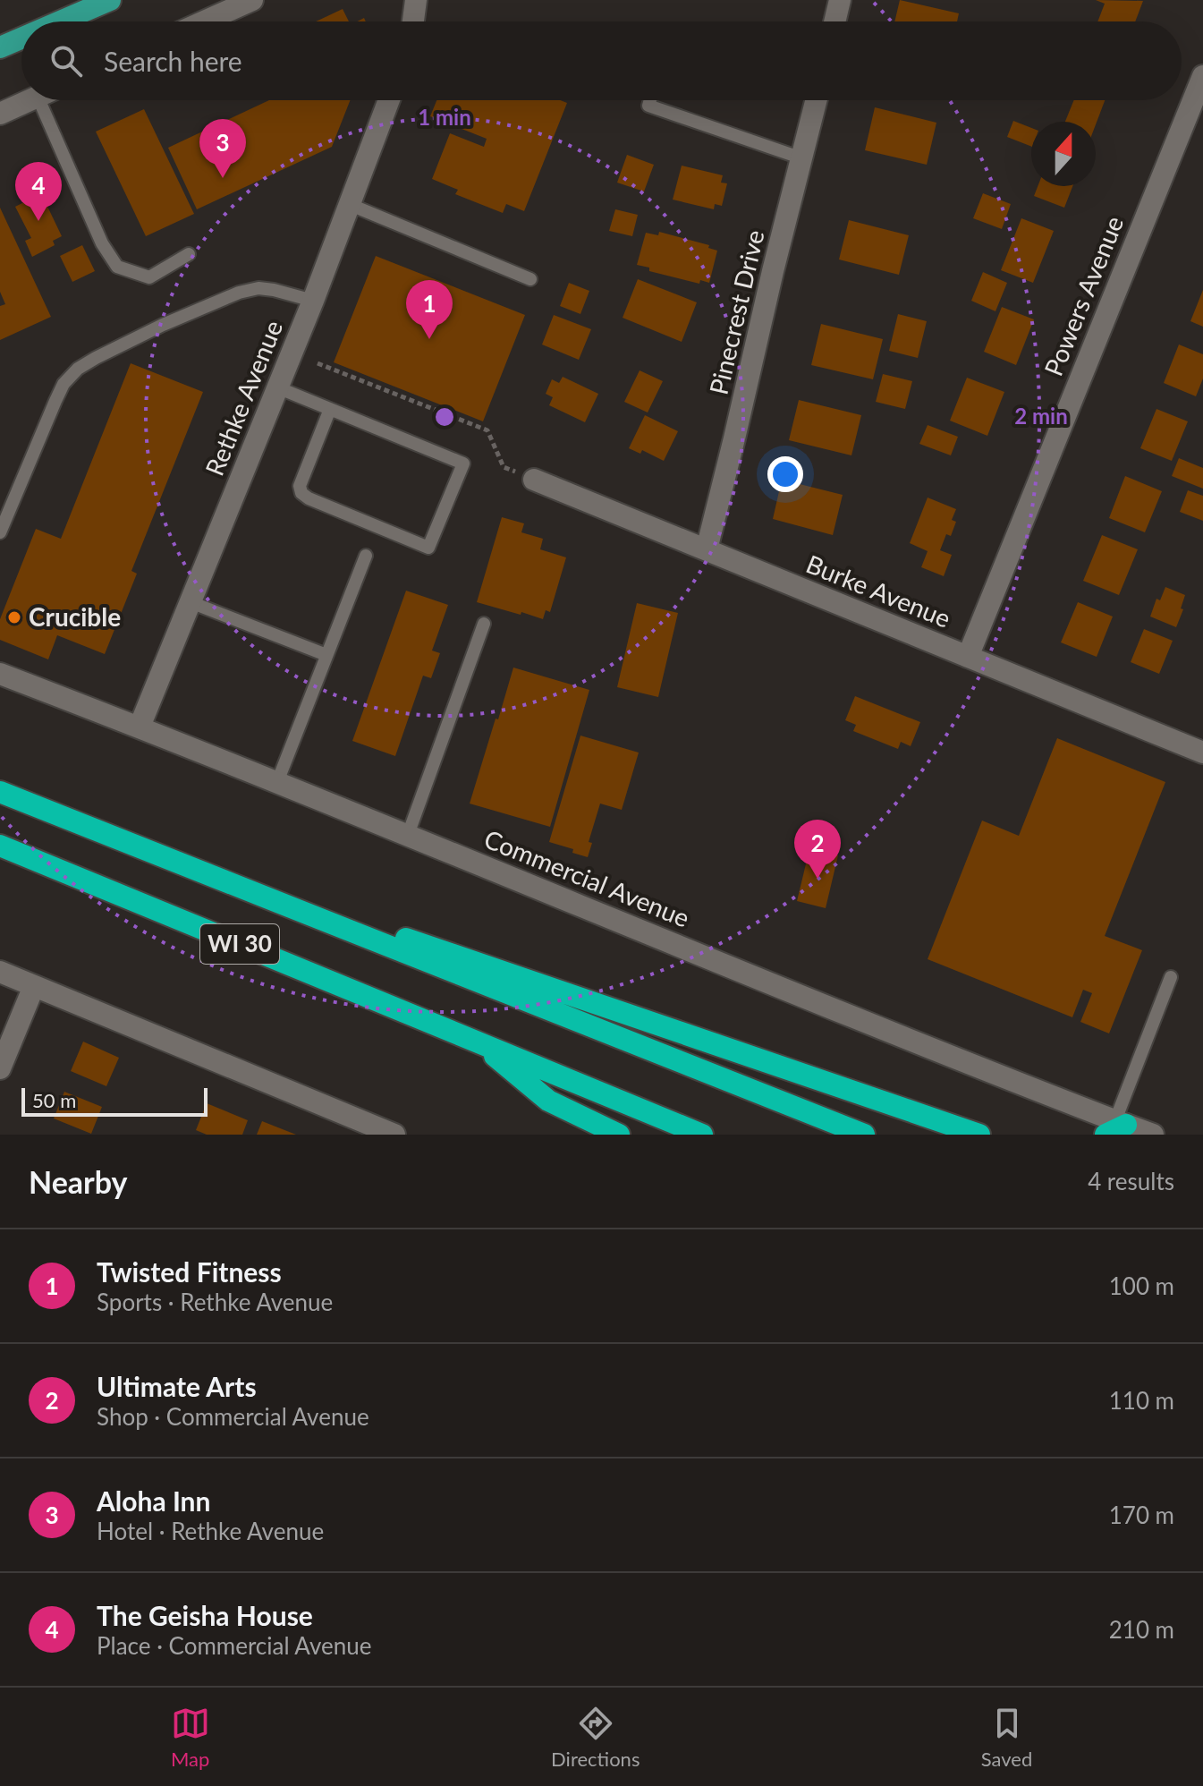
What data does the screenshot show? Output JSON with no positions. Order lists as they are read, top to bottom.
{
  "streets": {
    "highway": ["WI 30"],
    "street": [
      "Powers Avenue",
      "Pinecrest Drive",
      "Rethke Avenue",
      "Burke Avenue",
      "Commercial Avenue"
    ]
  },
  "crossings": [
    ["Powers Avenue", "Burke Avenue"],
    ["Pinecrest Drive", "Burke Avenue"],
    ["Rethke Avenue", "Commercial Avenue"]
  ],
  "places": ["Crucible"],
  "scale_bar": "50 m",
  "north": "top",
  "page": {
    "search": "Search here",
    "pins": [
      "3",
      "4",
      "1",
      "2"
    ],
    "scale": "50 m",
    "heading": ["Nearby", "4 results"],
    "list": [
      {
        "mark": "1",
        "name": "Twisted Fitness",
        "note": "Sports · Rethke Avenue",
        "value": "100 m"
      },
      {
        "mark": "2",
        "name": "Ultimate Arts",
        "note": "Shop · Commercial Avenue",
        "value": "110 m"
      },
      {
        "mark": "3",
        "name": "Aloha Inn",
        "note": "Hotel · Rethke Avenue",
        "value": "170 m"
      },
      {
        "mark": "4",
        "name": "The Geisha House",
        "note": "Place · Commercial Avenue",
        "value": "210 m"
      }
    ],
    "nav": ["Map", "Directions", "Saved"]
  },
  "rings": ["1 min", "2 min"]
}
